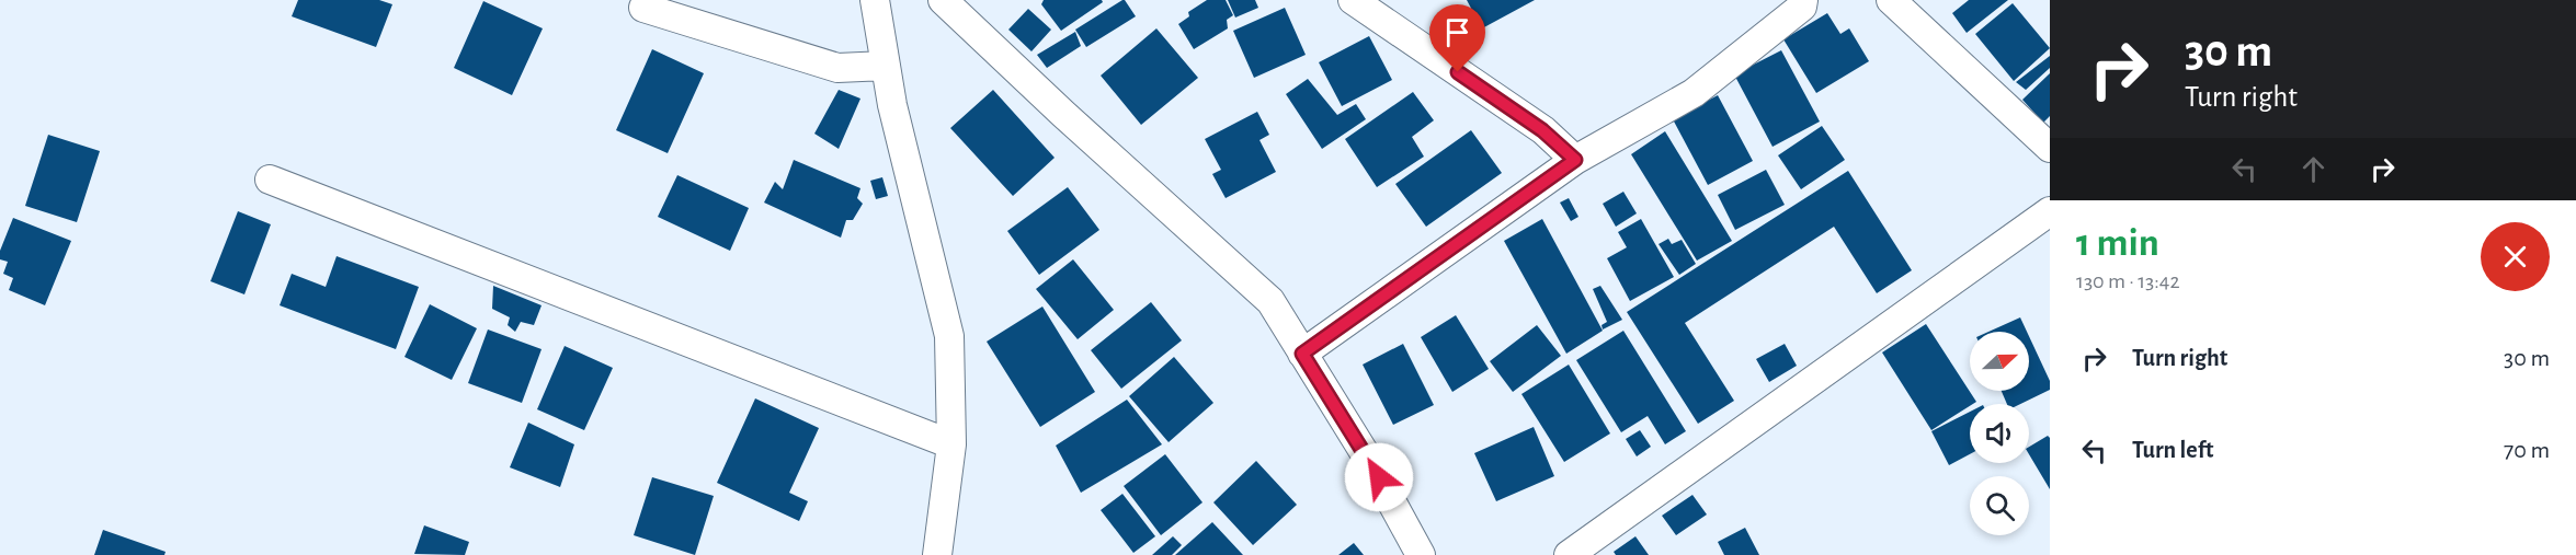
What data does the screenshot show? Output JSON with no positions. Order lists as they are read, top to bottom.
{
  "north": "right",
  "page": {
    "turn": ["30 m", "Turn right"],
    "heading": ["1 min", "130 m · 13:42"],
    "list": [
      {
        "name": "Turn right",
        "value": "30 m"
      },
      {
        "name": "Turn left",
        "value": "70 m"
      }
    ]
  }
}
